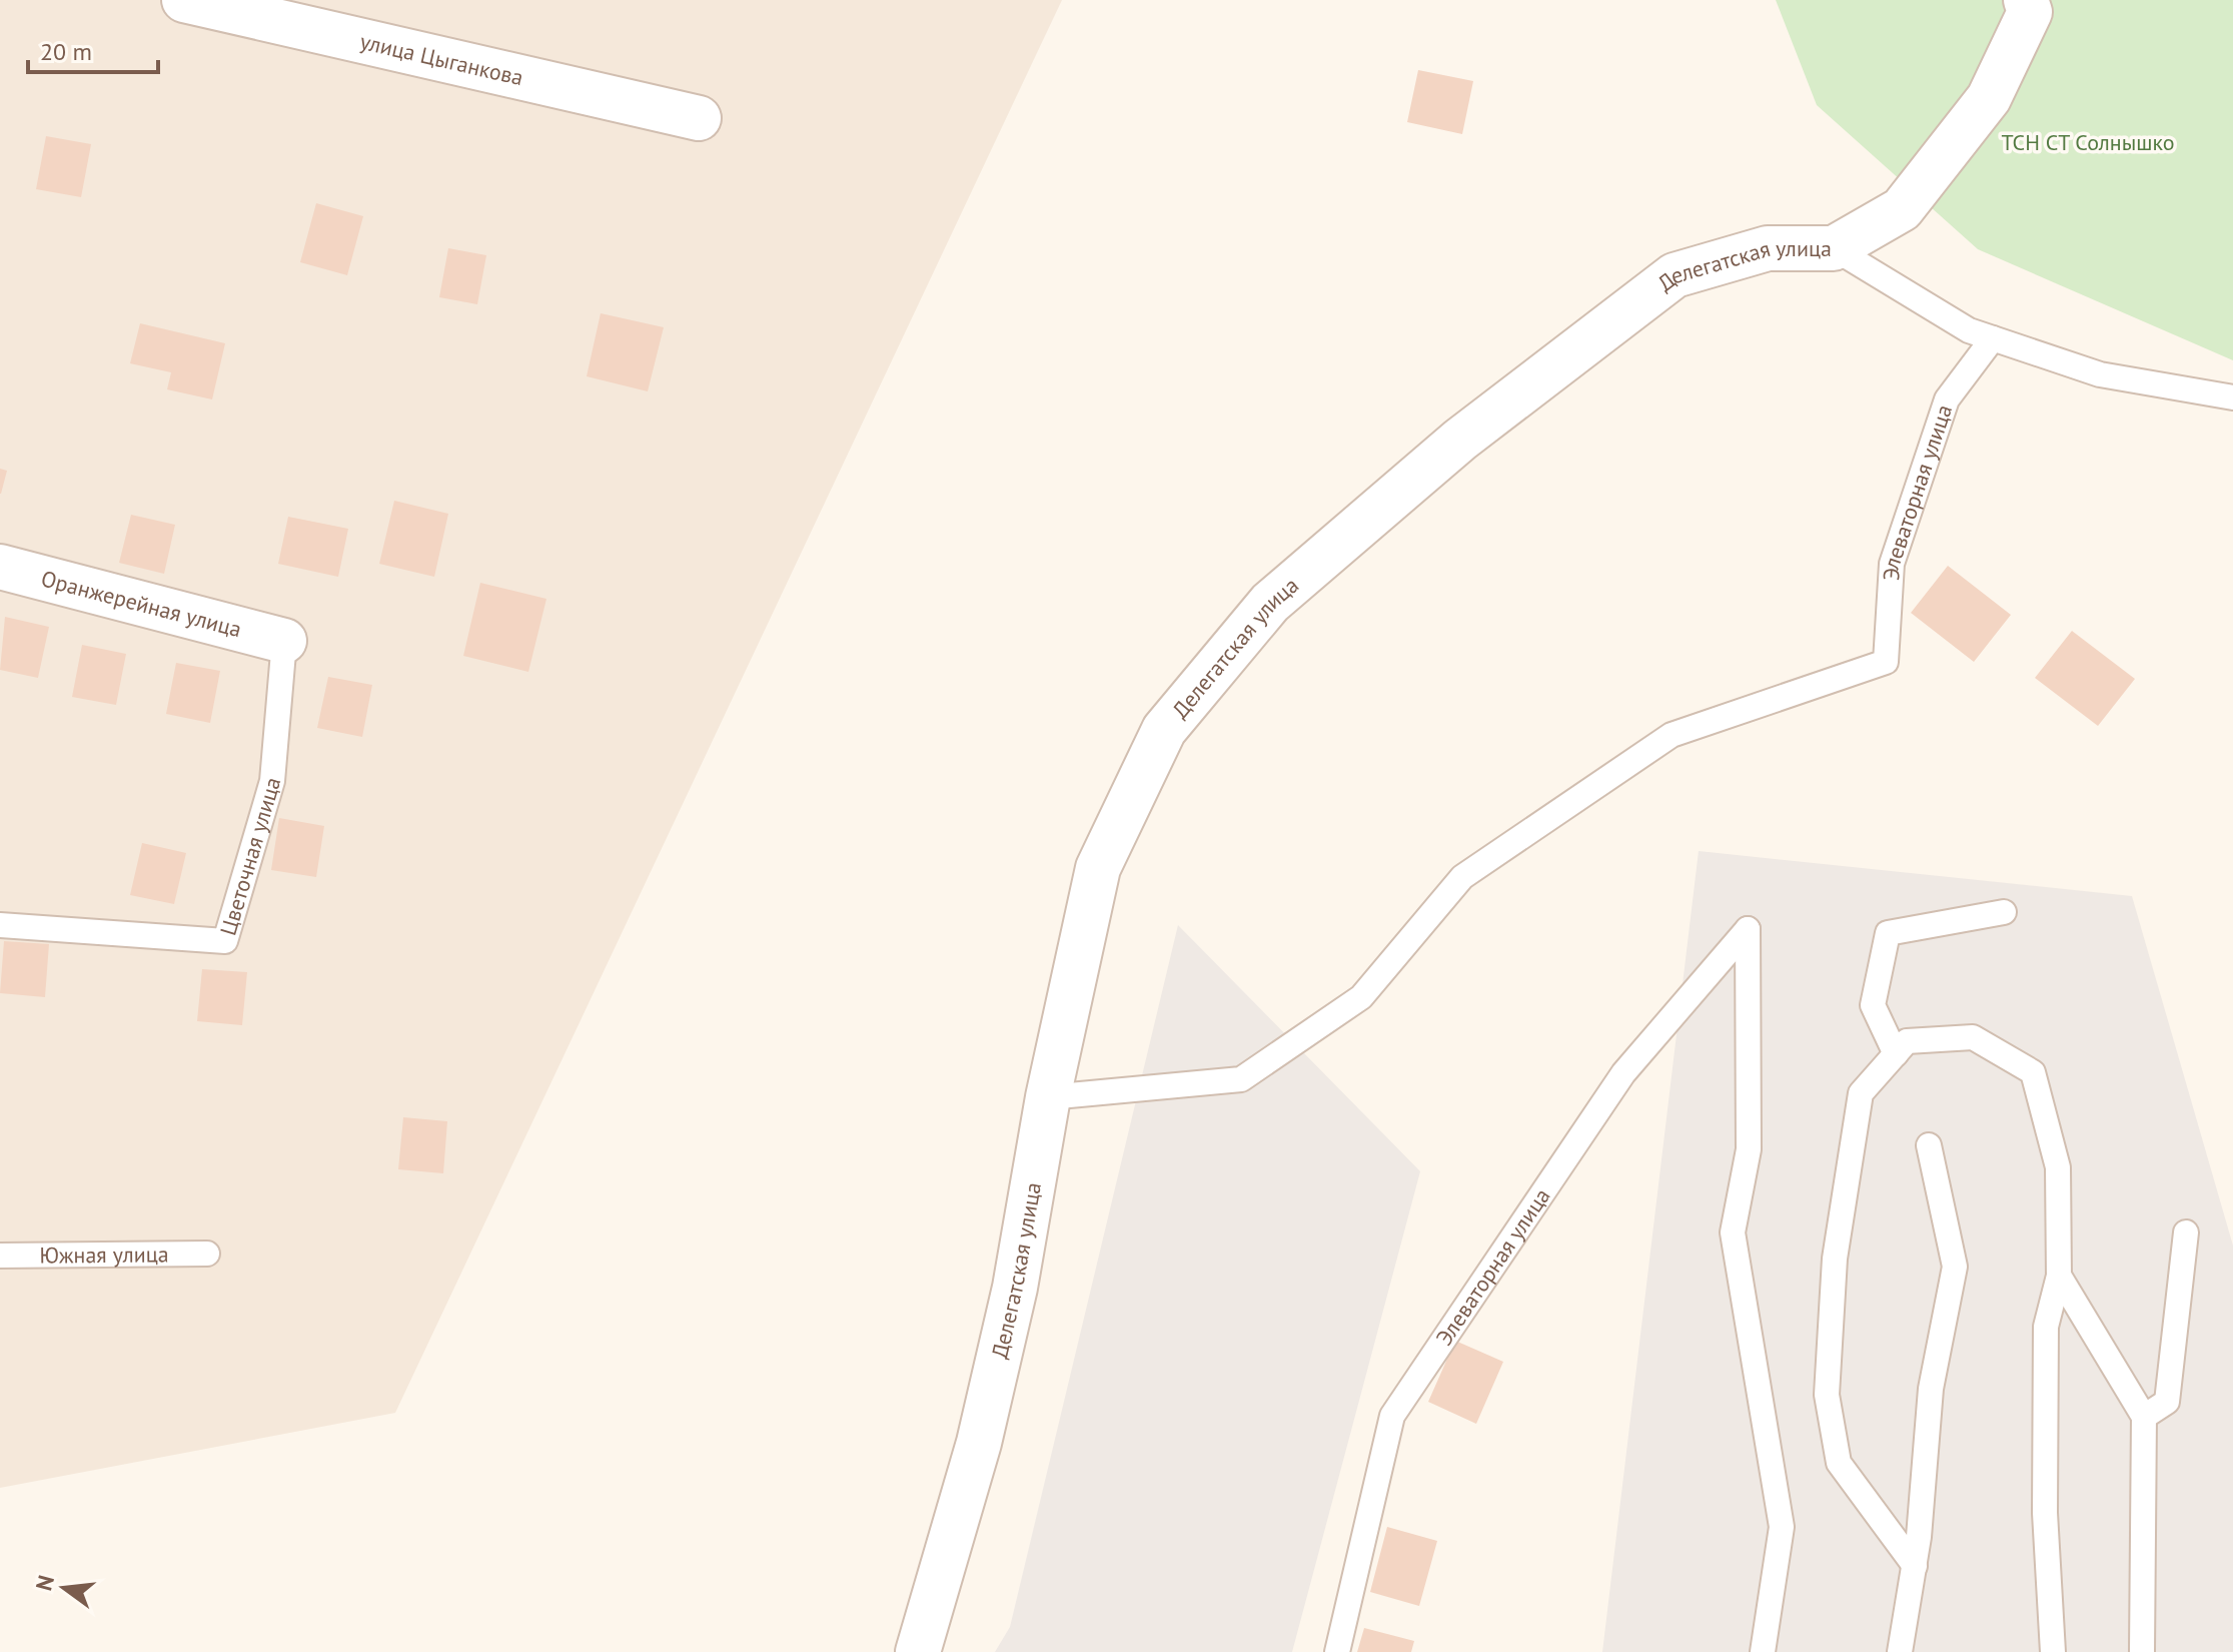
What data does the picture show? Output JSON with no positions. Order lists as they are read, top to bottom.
{
  "streets": {
    "street": ["улица Цыганкова", "Делегатская улица", "Оранжерейная улица"],
    "lane": ["Элеваторная улица", "Цветочная улица", "Южная улица"]
  },
  "crossings": [
    ["Делегатская улица", "Элеваторная улица"],
    ["Оранжерейная улица", "Цветочная улица"]
  ],
  "parks": ["ТСН СТ Солнышко"],
  "scale_bar": "20 m",
  "north": "left"
}
